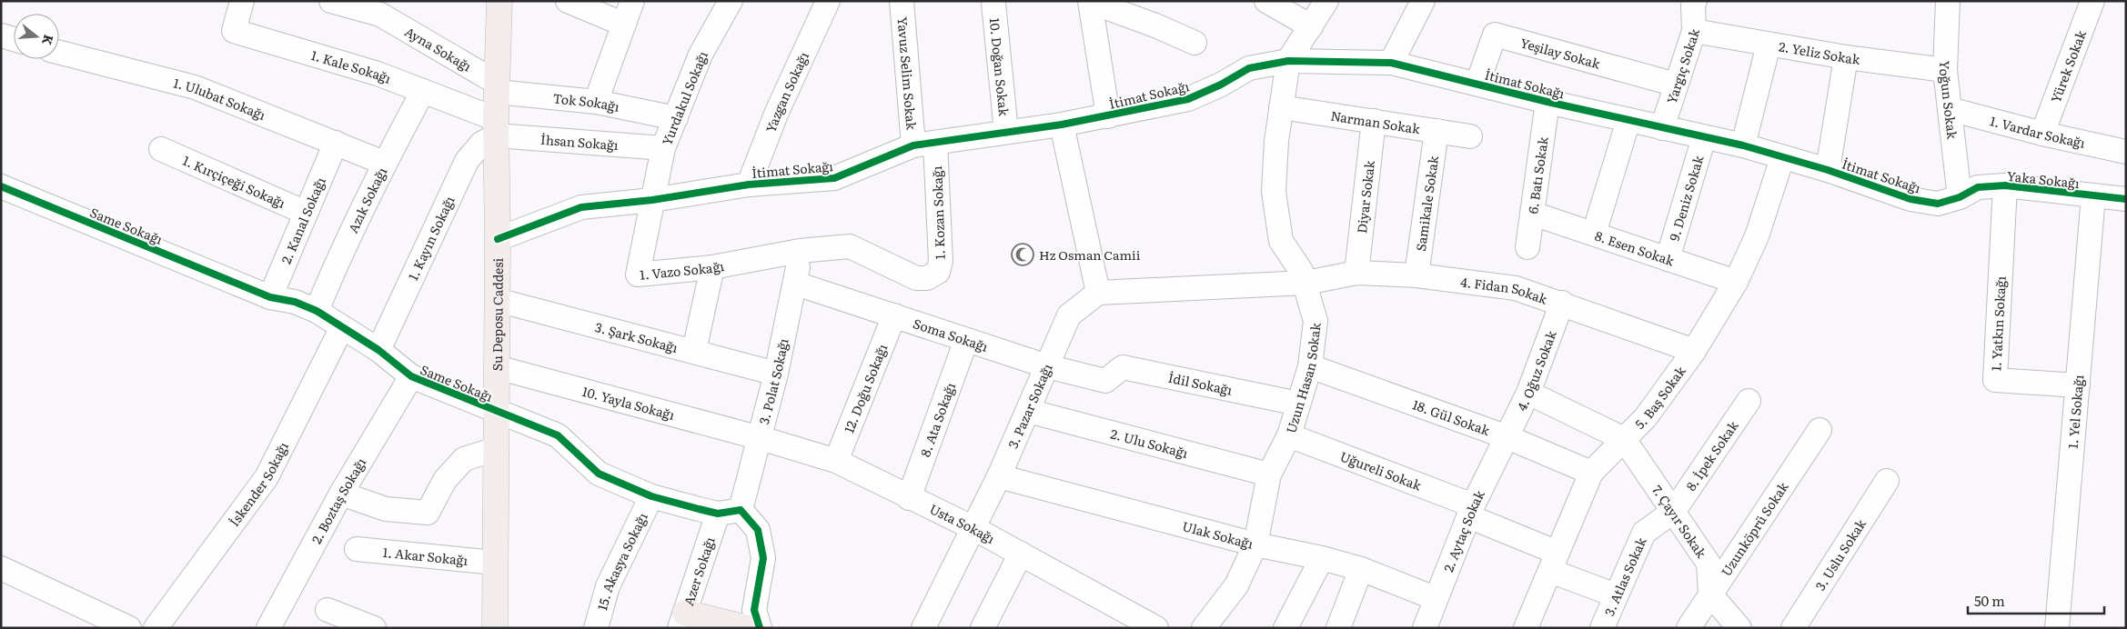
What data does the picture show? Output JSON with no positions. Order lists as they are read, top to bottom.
{
  "streets": {
    "main road": ["Su Deposu Caddesi"],
    "street": [
      "Ayna Sokağı",
      "2. Yeliz Sokak",
      "Yeşilay Sokak",
      "Yargıç Sokak",
      "1. Kale Sokağı",
      "10. Doğan Sokak",
      "Yürek Sokak",
      "Yavuz Selim Sokak",
      "İtimat Sokağı",
      "Yazgan Sokağı",
      "Yurdakul Sokağı",
      "1. Ulubat Sokağı",
      "Yoğun Sokak",
      "Tok Sokağı",
      "Narman Sokak",
      "1. Vardar Sokağı",
      "İhsan Sokağı",
      "6. Batı Sokak",
      "Yaka Sokağı",
      "1. Kırçiçeği Sokağı",
      "Diyar Sokak",
      "9. Deniz Sokak",
      "Azık Sokağı",
      "Samikale Sokak",
      "1. Kozan Sokağı",
      "2. Kanal Sokağı",
      "Same Sokağı",
      "1. Kayın Sokağı",
      "8. Esen Sokak",
      "1. Vazo Sokağı",
      "4. Fidan Sokak",
      "1. Yatkın Sokağı",
      "Soma Sokağı",
      "3. Şark Sokağı",
      "4. Oğuz Sokak",
      "Uzun Hasan Sokak",
      "3. Polat Sokağı",
      "İdil Sokağı",
      "12. Doğu Sokağı",
      "5. Baş Sokak",
      "10. Yayla Sokağı",
      "3. Pazar Sokağı",
      "1. Yel Sokağı",
      "18. Gül Sokak",
      "8. Ata Sokağı",
      "2. Ulu Sokağı",
      "8. İpek Sokak",
      "Uğureli Sokak",
      "İskender Sokağı",
      "2. Boztaş Sokağı",
      "7. Çayır Sokak",
      "Usta Sokağı",
      "Uzunköprü Sokak",
      "2. Aytaç Sokak",
      "Ulak Sokağı",
      "3. Uslu Sokak",
      "1. Akar Sokağı",
      "15. Akasya Sokağı",
      "Azer Sokağı",
      "3. Atlas Sokak"
    ]
  },
  "crossings": [
    ["Ayna Sokağı", "Tok Sokağı"],
    ["Ayna Sokağı", "Su Deposu Caddesi"],
    ["2. Yeliz Sokak", "Yargıç Sokak"],
    ["2. Yeliz Sokak", "Yoğun Sokak"],
    ["Yeşilay Sokak", "Yargıç Sokak"],
    ["Yeşilay Sokak", "İtimat Sokağı"],
    ["Yargıç Sokak", "İtimat Sokağı"],
    ["1. Kale Sokağı", "İhsan Sokağı"],
    ["1. Kale Sokağı", "Azık Sokağı"],
    ["1. Kale Sokağı", "1. Kayın Sokağı"],
    ["1. Kale Sokağı", "Su Deposu Caddesi"],
    ["10. Doğan Sokak", "İtimat Sokağı"],
    ["Yürek Sokak", "1. Vardar Sokağı"],
    ["Yavuz Selim Sokak", "İtimat Sokağı"],
    ["Yavuz Selim Sokak", "1. Kozan Sokağı"],
    ["İtimat Sokağı", "Yazgan Sokağı"],
    ["İtimat Sokağı", "Yurdakul Sokağı"],
    ["İtimat Sokağı", "Yoğun Sokak"],
    ["İtimat Sokağı", "6. Batı Sokak"],
    ["İtimat Sokağı", "Yaka Sokağı"],
    ["İtimat Sokağı", "9. Deniz Sokak"],
    ["İtimat Sokağı", "1. Kozan Sokağı"],
    ["İtimat Sokağı", "1. Vazo Sokağı"],
    ["İtimat Sokağı", "Su Deposu Caddesi"],
    ["İtimat Sokağı", "Uzun Hasan Sokak"],
    ["İtimat Sokağı", "5. Baş Sokak"],
    ["Yurdakul Sokağı", "Tok Sokağı"],
    ["Yurdakul Sokağı", "İhsan Sokağı"],
    ["Yurdakul Sokağı", "1. Vazo Sokağı"],
    ["1. Ulubat Sokağı", "Azık Sokağı"],
    ["1. Ulubat Sokağı", "2. Kanal Sokağı"],
    ["Yoğun Sokak", "1. Vardar Sokağı"],
    ["Yoğun Sokak", "Yaka Sokağı"],
    ["Tok Sokağı", "Su Deposu Caddesi"],
    ["Narman Sokak", "Diyar Sokak"],
    ["Narman Sokak", "Samikale Sokak"],
    ["Narman Sokak", "Uzun Hasan Sokak"],
    ["İhsan Sokağı", "1. Kayın Sokağı"],
    ["İhsan Sokağı", "Su Deposu Caddesi"],
    ["6. Batı Sokak", "8. Esen Sokak"],
    ["Yaka Sokağı", "1. Yatkın Sokağı"],
    ["Yaka Sokağı", "1. Yel Sokağı"],
    ["1. Kırçiçeği Sokağı", "2. Kanal Sokağı"],
    ["Diyar Sokak", "4. Fidan Sokak"],
    ["9. Deniz Sokak", "8. Esen Sokak"],
    ["Azık Sokağı", "Same Sokağı"],
    ["Samikale Sokak", "4. Fidan Sokak"],
    ["1. Kozan Sokağı", "1. Vazo Sokağı"],
    ["1. Kozan Sokağı", "3. Polat Sokağı"],
    ["2. Kanal Sokağı", "Same Sokağı"],
    ["Same Sokağı", "1. Kayın Sokağı"],
    ["Same Sokağı", "Su Deposu Caddesi"],
    ["Same Sokağı", "3. Polat Sokağı"],
    ["Same Sokağı", "İskender Sokağı"],
    ["Same Sokağı", "2. Boztaş Sokağı"],
    ["Same Sokağı", "15. Akasya Sokağı"],
    ["Same Sokağı", "Azer Sokağı"],
    ["1. Kayın Sokağı", "Su Deposu Caddesi"],
    ["8. Esen Sokak", "5. Baş Sokak"],
    ["1. Vazo Sokağı", "3. Polat Sokağı"],
    ["4. Fidan Sokak", "4. Oğuz Sokak"],
    ["4. Fidan Sokak", "Uzun Hasan Sokak"],
    ["4. Fidan Sokak", "5. Baş Sokak"],
    ["4. Fidan Sokak", "3. Pazar Sokağı"],
    ["Su Deposu Caddesi", "3. Şark Sokağı"],
    ["Su Deposu Caddesi", "10. Yayla Sokağı"],
    ["Su Deposu Caddesi", "1. Akar Sokağı"],
    ["1. Yatkın Sokağı", "1. Yel Sokağı"],
    ["Soma Sokağı", "3. Polat Sokağı"],
    ["Soma Sokağı", "İdil Sokağı"],
    ["Soma Sokağı", "12. Doğu Sokağı"],
    ["Soma Sokağı", "3. Pazar Sokağı"],
    ["Soma Sokağı", "8. Ata Sokağı"],
    ["3. Şark Sokağı", "3. Polat Sokağı"],
    ["4. Oğuz Sokak", "18. Gül Sokak"],
    ["4. Oğuz Sokak", "2. Aytaç Sokak"],
    ["Uzun Hasan Sokak", "İdil Sokağı"],
    ["Uzun Hasan Sokak", "18. Gül Sokak"],
    ["Uzun Hasan Sokak", "2. Ulu Sokağı"],
    ["Uzun Hasan Sokak", "Uğureli Sokak"],
    ["Uzun Hasan Sokak", "Ulak Sokağı"],
    ["3. Polat Sokağı", "10. Yayla Sokağı"],
    ["3. Polat Sokağı", "Usta Sokağı"],
    ["3. Polat Sokağı", "Azer Sokağı"],
    ["12. Doğu Sokağı", "Usta Sokağı"],
    ["5. Baş Sokak", "18. Gül Sokak"],
    ["5. Baş Sokak", "Uğureli Sokak"],
    ["5. Baş Sokak", "7. Çayır Sokak"],
    ["10. Yayla Sokağı", "Usta Sokağı"],
    ["3. Pazar Sokağı", "2. Ulu Sokağı"],
    ["3. Pazar Sokağı", "Usta Sokağı"],
    ["3. Pazar Sokağı", "Ulak Sokağı"],
    ["18. Gül Sokak", "2. Aytaç Sokak"],
    ["8. Ata Sokağı", "Usta Sokağı"],
    ["8. İpek Sokak", "7. Çayır Sokak"],
    ["8. İpek Sokak", "3. Atlas Sokak"],
    ["Uğureli Sokak", "2. Aytaç Sokak"],
    ["Uğureli Sokak", "3. Atlas Sokak"],
    ["7. Çayır Sokak", "Uzunköprü Sokak"],
    ["7. Çayır Sokak", "3. Atlas Sokak"],
    ["2. Aytaç Sokak", "Ulak Sokağı"]
  ],
  "places": {
    "mosque": ["Hz Osman Camii"]
  },
  "scale_bar": "50 m",
  "north": "right"
}
